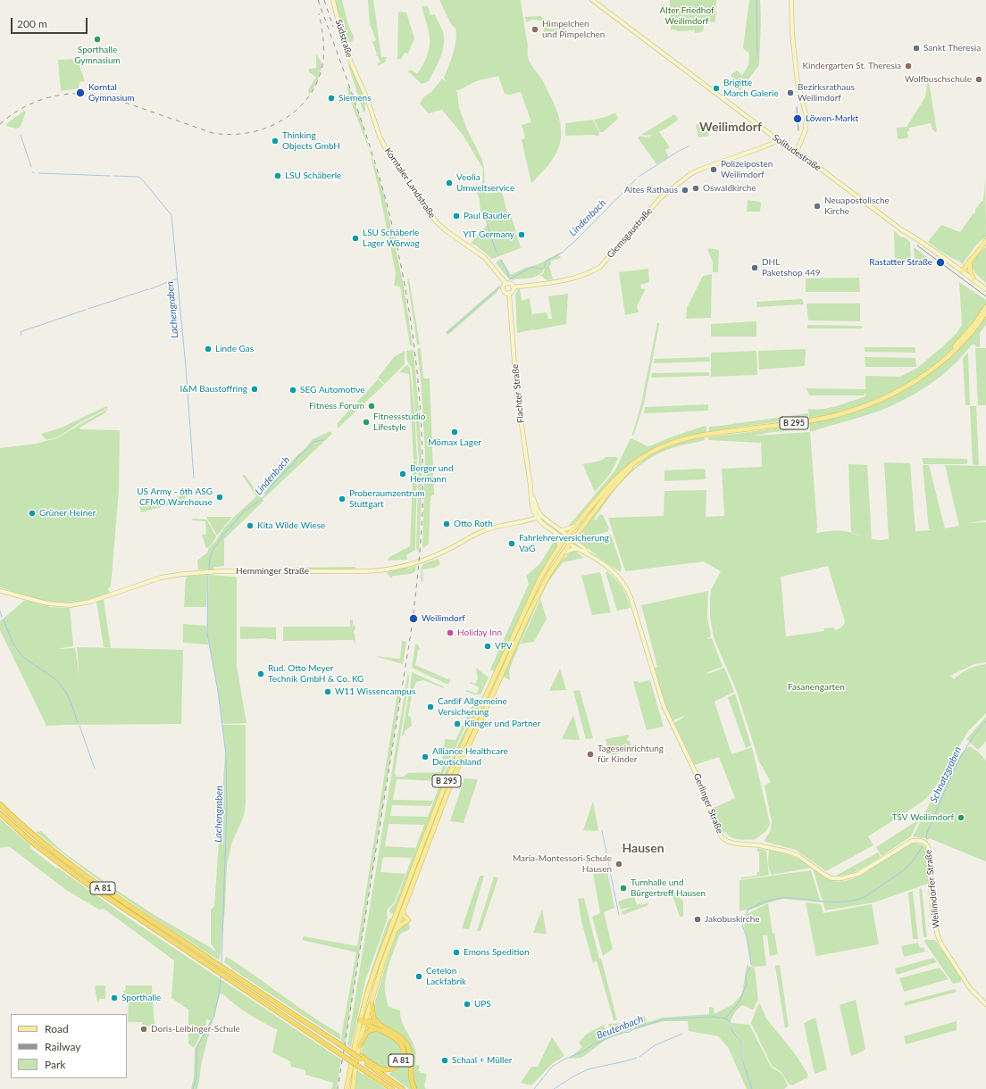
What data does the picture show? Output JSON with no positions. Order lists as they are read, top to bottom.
{
  "streets": {
    "highway": ["A 81"],
    "main road": [
      "Südstraße",
      "Solitudestraße",
      "Korntaler Landstraße",
      "Glemsgaustraße",
      "Flachter Straße",
      "B 295",
      "Hemminger Straße",
      "Gerlinger Straße",
      "Weilimdorfer Straße"
    ]
  },
  "crossings": [
    ["Südstraße", "Korntaler Landstraße"],
    ["Solitudestraße", "Glemsgaustraße"],
    ["Korntaler Landstraße", "Glemsgaustraße"],
    ["Korntaler Landstraße", "Flachter Straße"],
    ["Glemsgaustraße", "Flachter Straße"],
    ["Flachter Straße", "B 295"],
    ["Flachter Straße", "Hemminger Straße"],
    ["Flachter Straße", "Gerlinger Straße"],
    ["B 295", "Gerlinger Straße"],
    ["B 295", "A 81"],
    ["Gerlinger Straße", "Weilimdorfer Straße"]
  ],
  "districts": ["Weilimdorf", "Hausen"],
  "water": [
    "Lindenbach",
    "Lachengraben",
    "Schnatzgraben",
    "Beutenbach"
  ],
  "parks": ["Alter Friedhof Weilimdorf", "Fasanengarten"],
  "places": [
    "Himpelchen und Pimpelchen",
    "Sporthalle Gymnasium",
    "Sankt Theresia",
    "Kindergarten St. Theresia",
    "Wolfbuschschule",
    "Brigitte March Galerie",
    "Korntal Gymnasium",
    "Bezirksrathaus Weilimdorf",
    "Siemens",
    "Löwen-Markt",
    "Thinking Objects GmbH",
    "Polizeiposten Weilimdorf",
    "LSU Schäberle",
    "Veolia Umweltservice",
    "Oswaldkirche",
    "Altes Rathaus",
    "Neuapostolische Kirche",
    "Paul Bauder",
    "YIT Germany",
    "LSU Schäberle Lager Wörwag",
    "Rastatter Straße",
    "DHL Paketshop 449",
    "Linde Gas",
    "I&M Baustoffring",
    "SEG Automotive",
    "Fitness Forum",
    "Fitnessstudio Lifestyle",
    "Mömax Lager",
    "Berger und Hermann",
    "US Army - 6th ASG CFMO Warehouse",
    "Proberaumzentrum Stuttgart",
    "Grüner Heiner",
    "Otto Roth",
    "Kita Wilde Wiese",
    "Fahrlehrerversicherung VaG",
    "Weilimdorf",
    "Holiday Inn",
    "VPV",
    "Rud. Otto Meyer Technik GmbH & Co. KG",
    "W11 Wissencampus",
    "Cardif Allgemeine Versicherung",
    "Klinger und Partner",
    "Tageseinrichtung für Kinder",
    "Alliance Healthcare Deutschland",
    "TSV Weilimdorf",
    "Maria-Montessori-Schule Hausen",
    "Turnhalle und Bürgertreff Hausen",
    "Jakobuskirche",
    "Emons Spedition",
    "Cetelon Lackfabrik",
    "Sporthalle",
    "UPS",
    "Doris-Leibinger-Schule",
    "Schaal + Müller"
  ],
  "legend": ["Road", "Railway", "Park"],
  "scale_bar": "200 m"
}
